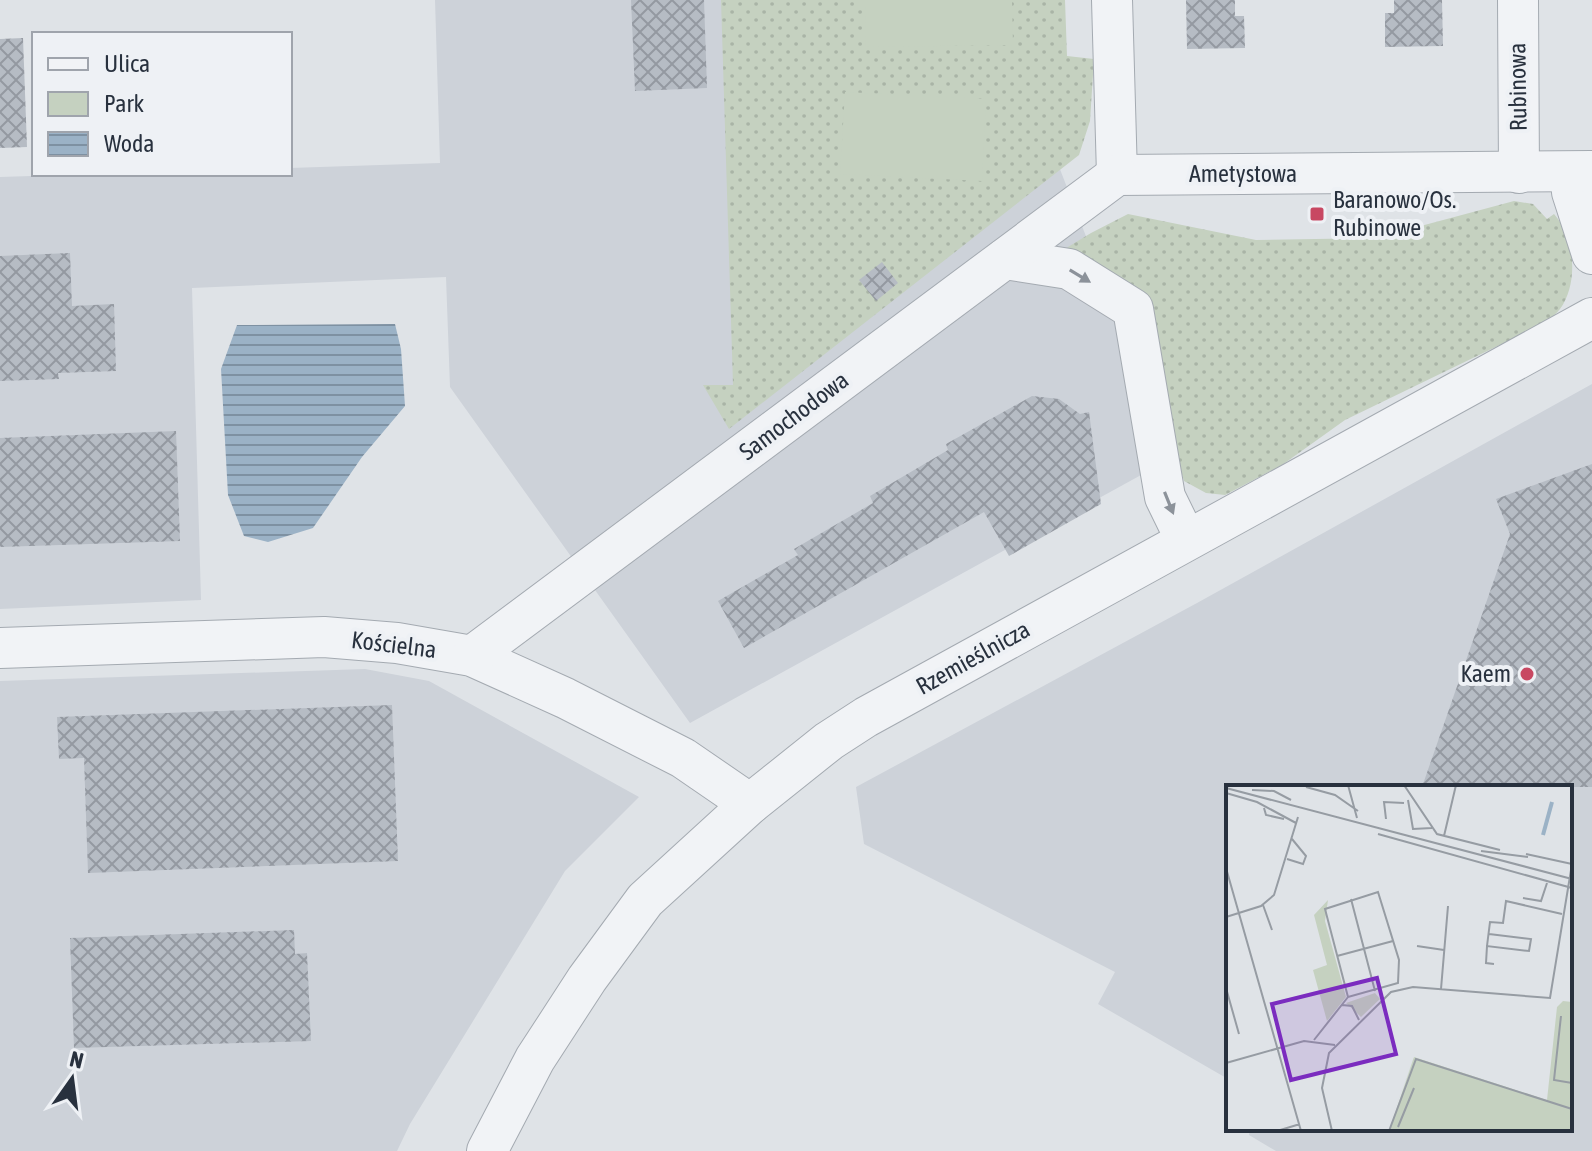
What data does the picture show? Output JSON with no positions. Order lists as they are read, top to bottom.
{
  "streets": {
    "street": [
      "Rubinowa",
      "Ametystowa",
      "Samochodowa",
      "Kościelna",
      "Rzemieślnicza"
    ]
  },
  "crossings": [
    ["Rubinowa", "Ametystowa"],
    ["Ametystowa", "Samochodowa"],
    ["Samochodowa", "Kościelna"],
    ["Kościelna", "Rzemieślnicza"]
  ],
  "places": {
    "transit": ["Baranowo/Os. Rubinowe"],
    "other": ["Kaem"]
  },
  "legend": ["Ulica", "Park", "Woda"],
  "north": "top"
}
